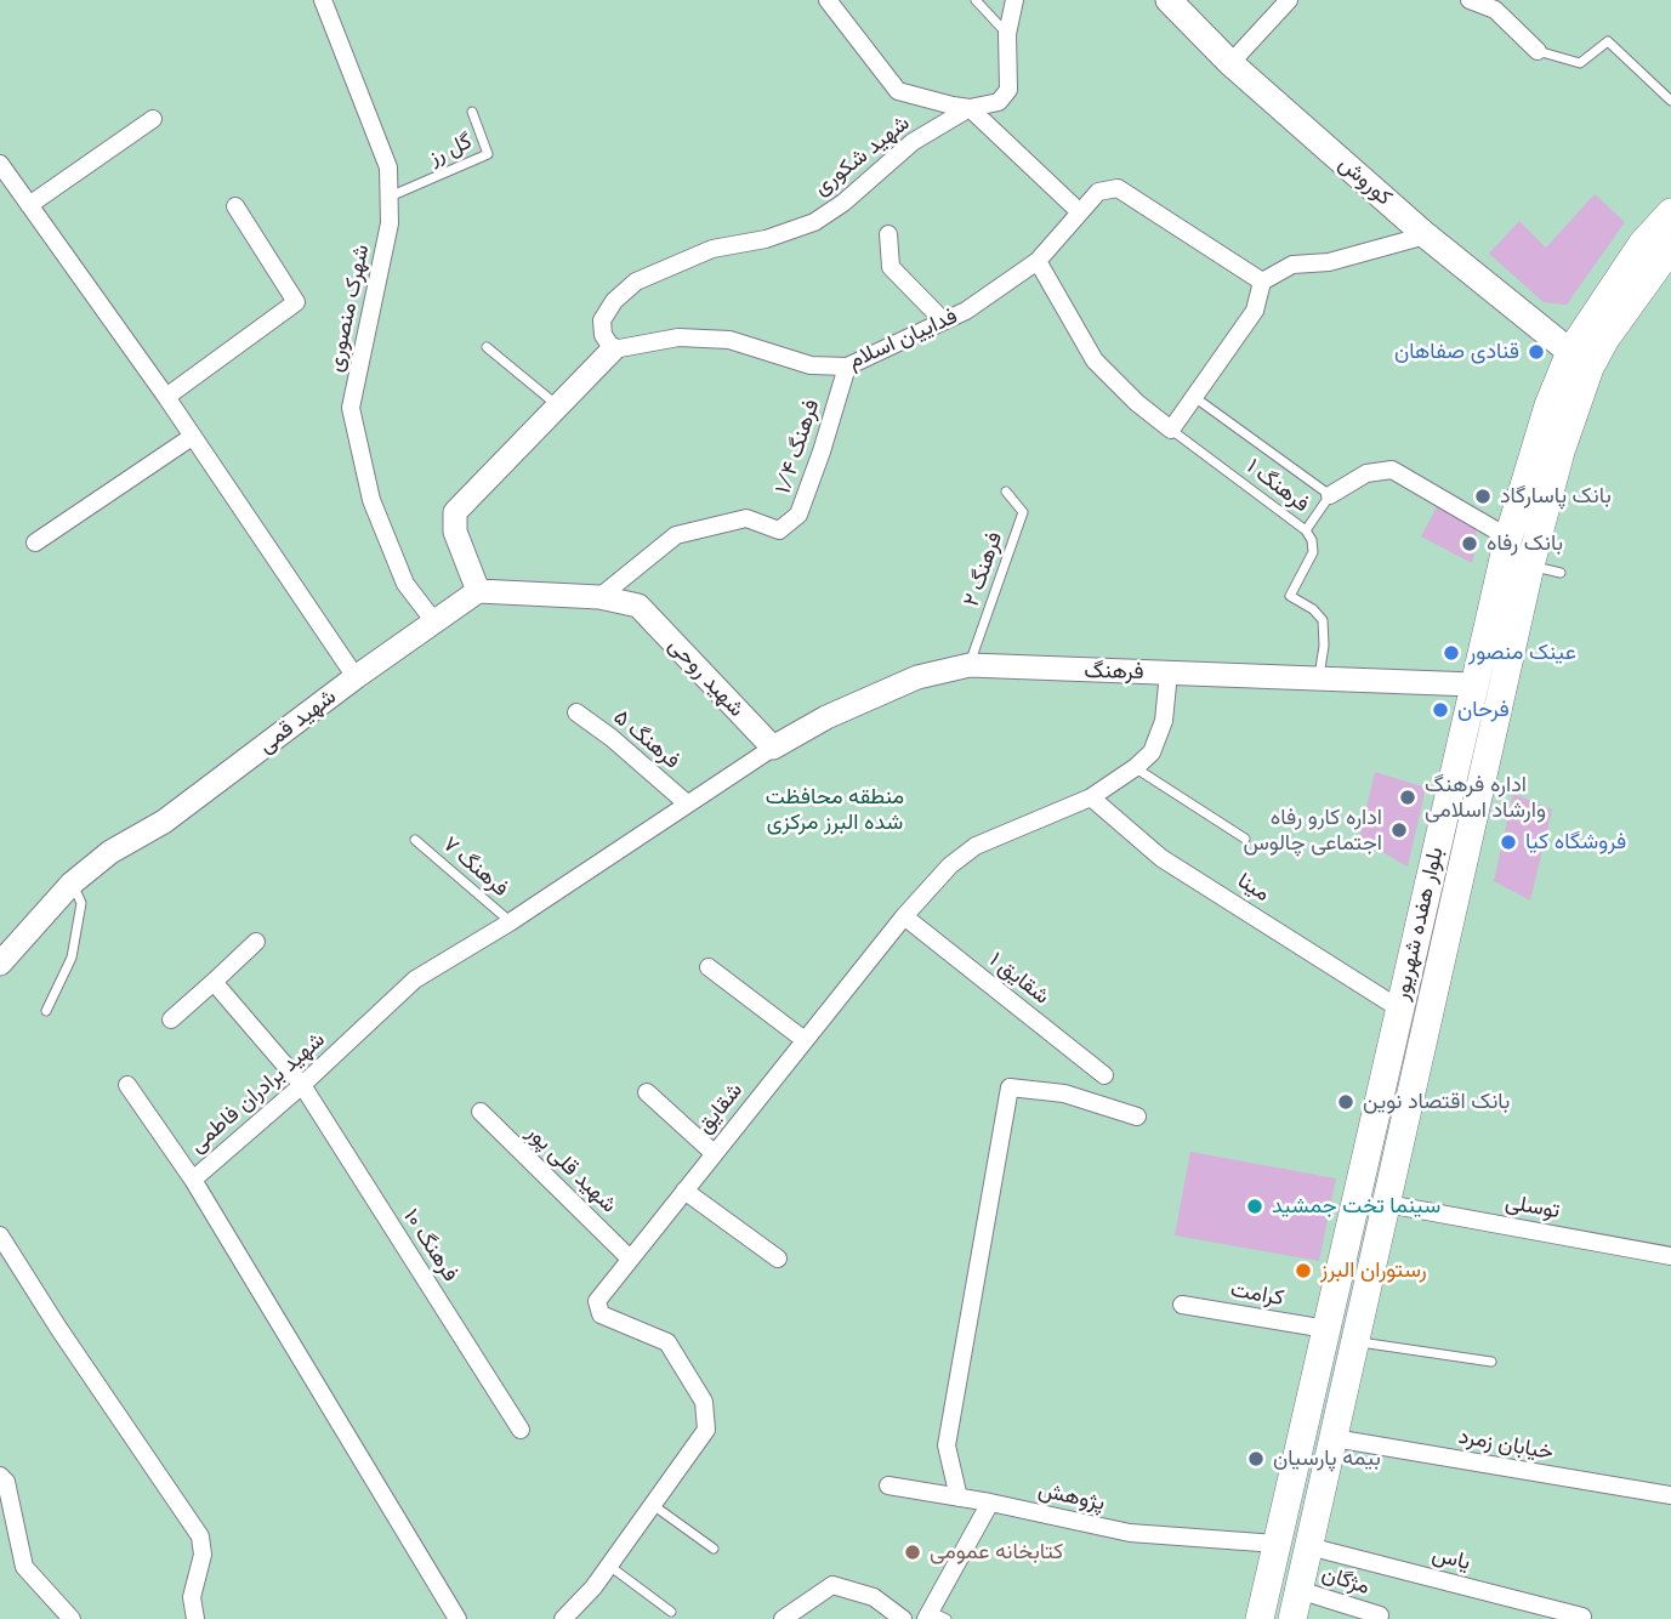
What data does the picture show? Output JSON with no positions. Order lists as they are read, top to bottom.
{
  "streets": {
    "main road": ["کوروش", "بلوار هفده شهریور"],
    "street": [
      "شهید شکوری",
      "شهرک منصوری",
      "فداییان اسلام",
      "فرهنگ ۱/۴",
      "فرهنگ",
      "شهید روحی",
      "شهید قمی",
      "فرهنگ ۵",
      "مینا",
      "شقایق ۱",
      "شهید برادران فاطمی",
      "شقایق",
      "شهید قلی پور",
      "توسلی",
      "فرهنگ ۱۰",
      "کرامت",
      "خیابان زمرد",
      "پژوهش",
      "یاس",
      "مژگان"
    ],
    "lane": [
      "گل رز",
      "فرهنگ ۱",
      "فرهنگ ۲",
      "فرهنگ ۷"
    ]
  },
  "crossings": [
    ["گل رز", "شهرک منصوری"],
    ["شهید شکوری", "فداییان اسلام"],
    ["کوروش", "بلوار هفده شهریور"],
    ["شهرک منصوری", "شهید قمی"],
    ["فداییان اسلام", "فرهنگ ۱/۴"],
    ["فرهنگ ۱/۴", "شهید روحی"],
    ["فرهنگ ۱", "فرهنگ"],
    ["فرهنگ ۲", "فرهنگ"],
    ["فرهنگ", "شهید روحی"],
    ["فرهنگ", "بلوار هفده شهریور"],
    ["فرهنگ", "شهید برادران فاطمی"],
    ["فرهنگ", "شقایق"],
    ["شهید روحی", "شهید برادران فاطمی"],
    ["فرهنگ ۵", "شهید برادران فاطمی"],
    ["فرهنگ ۷", "شهید برادران فاطمی"],
    ["مینا", "بلوار هفده شهریور"],
    ["مینا", "شقایق"],
    ["بلوار هفده شهریور", "توسلی"],
    ["بلوار هفده شهریور", "کرامت"],
    ["بلوار هفده شهریور", "خیابان زمرد"],
    ["بلوار هفده شهریور", "پژوهش"],
    ["بلوار هفده شهریور", "یاس"],
    ["بلوار هفده شهریور", "مژگان"],
    ["شقایق ۱", "شقایق"],
    ["شهید برادران فاطمی", "فرهنگ ۱۰"],
    ["شقایق", "شهید قلی پور"]
  ],
  "parks": ["منطقه محافظت شده البرز مرکزی"],
  "places": [
    "قنادی صفاهان",
    "بانک پاسارگاد",
    "بانک رفاه",
    "عینک منصور",
    "فرحان",
    "اداره فرهنگ وارشاد اسلامی",
    "اداره کارو رفاه اجتماعی چالوس",
    "فروشگاه کیا",
    "بانک اقتصاد نوین",
    "سینما تخت جمشید",
    "رستوران البرز",
    "بیمه پارسیان",
    "کتابخانه عمومی"
  ]
}
